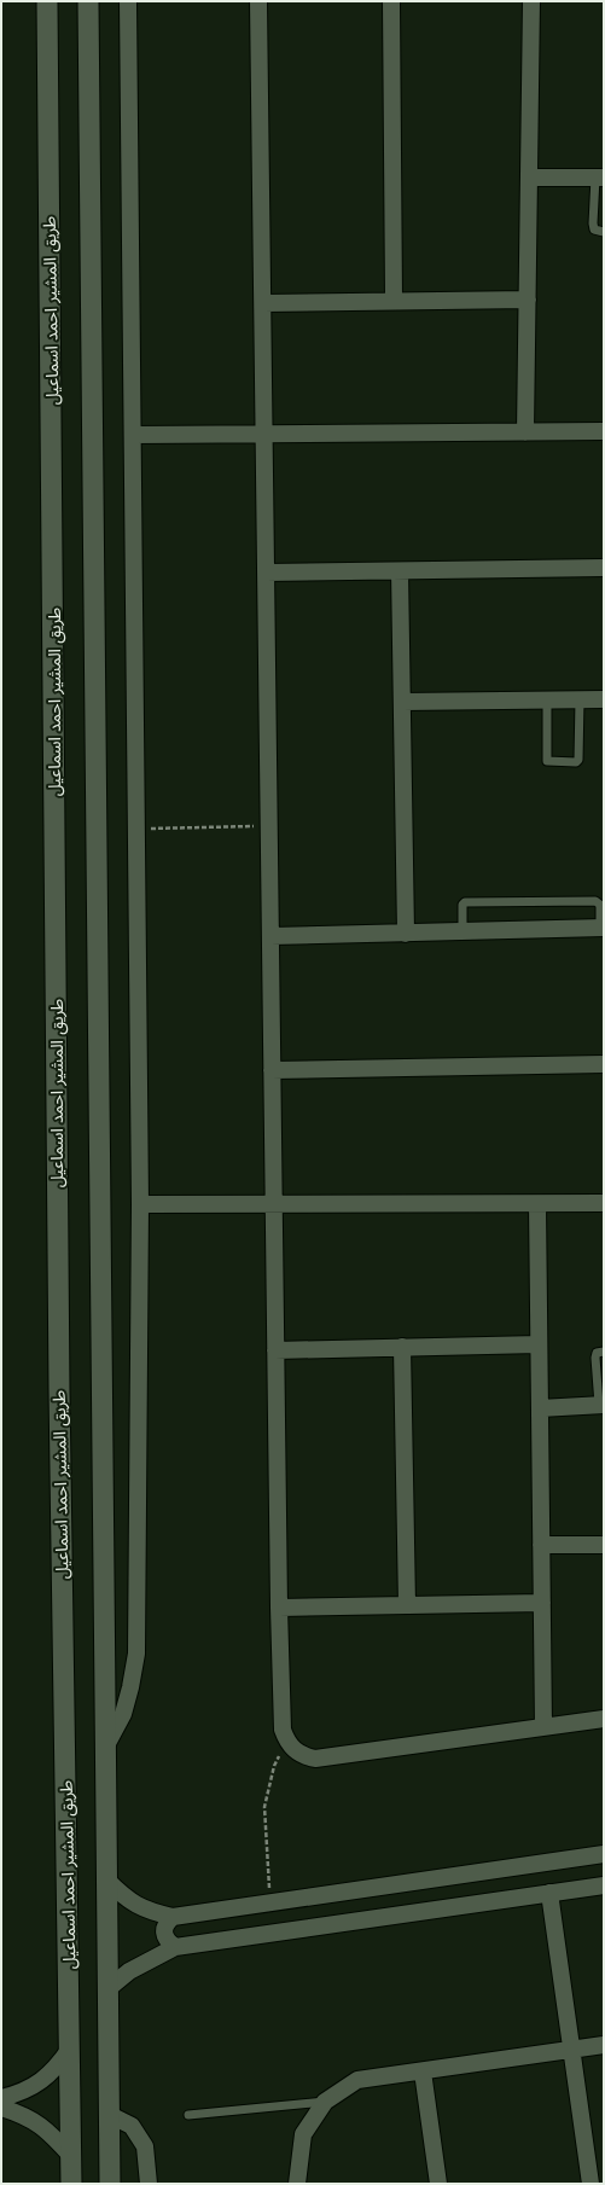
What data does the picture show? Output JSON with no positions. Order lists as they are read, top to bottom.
{
  "streets": {
    "street": ["طريق المشير احمد اسماعيل"]
  }
}
